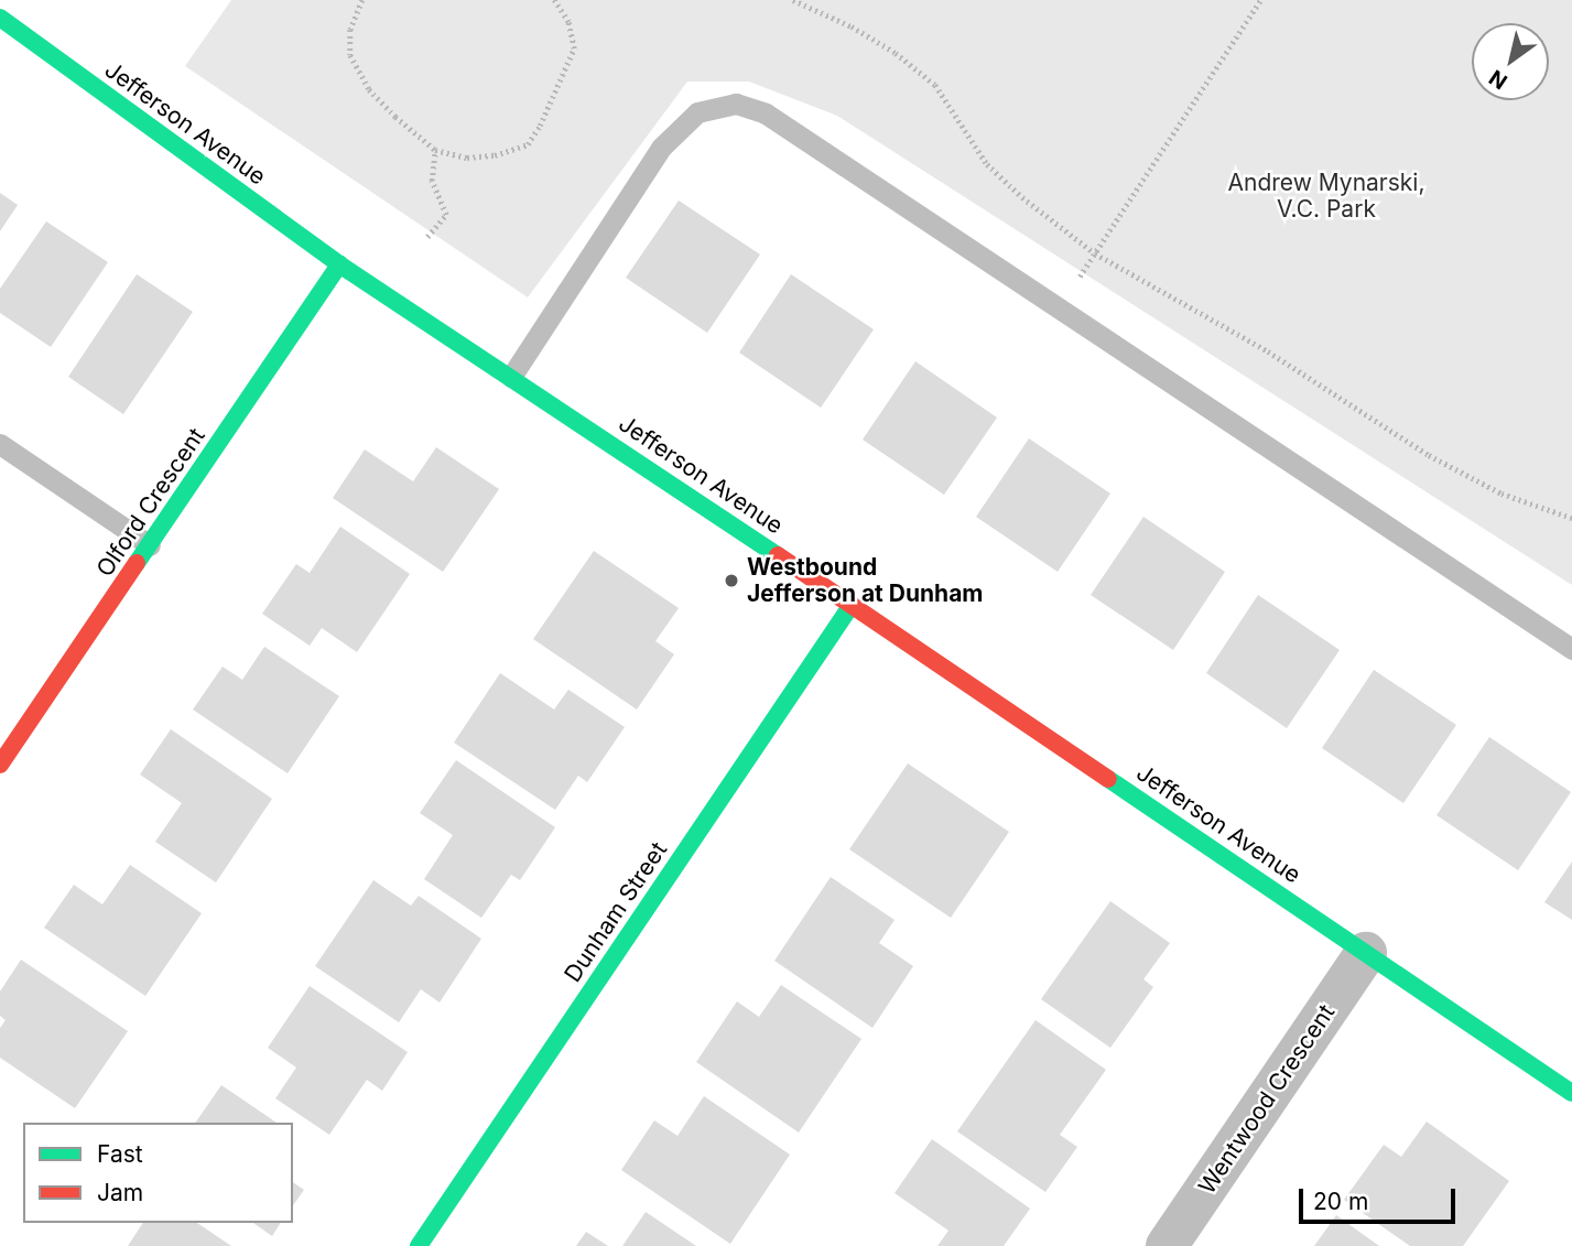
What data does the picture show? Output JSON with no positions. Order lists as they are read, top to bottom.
{
  "streets": {
    "street": [
      "Jefferson Avenue",
      "Olford Crescent",
      "Dunham Street",
      "Wentwood Crescent"
    ]
  },
  "crossings": [
    ["Jefferson Avenue", "Olford Crescent"],
    ["Jefferson Avenue", "Dunham Street"],
    ["Jefferson Avenue", "Wentwood Crescent"]
  ],
  "parks": ["Andrew Mynarski, V.C. Park"],
  "places": ["Westbound Jefferson at Dunham"],
  "legend": ["Fast", "Jam"],
  "scale_bar": "20 m",
  "north": "bottom left"
}
